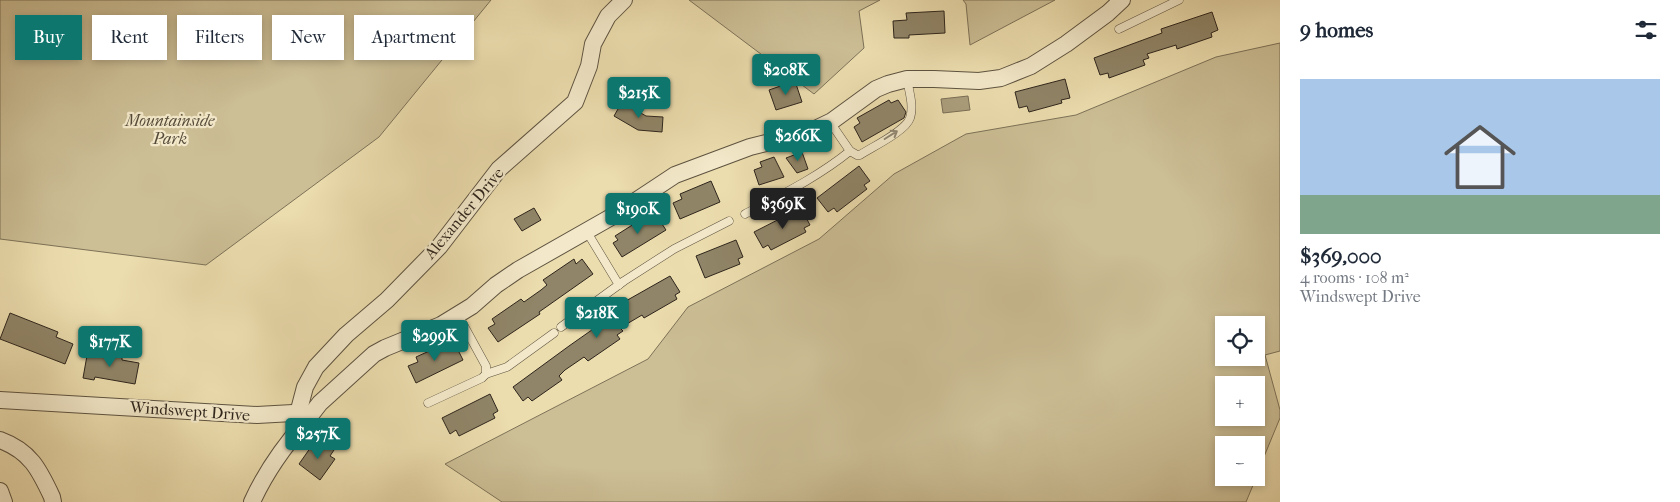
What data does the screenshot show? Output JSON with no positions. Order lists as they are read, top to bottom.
{
  "streets": {
    "street": ["Alexander Drive", "Windswept Drive"]
  },
  "crossings": [
    ["Alexander Drive", "Windswept Drive"]
  ],
  "parks": ["Mountainside Park"],
  "page": {
    "heading": "9 homes",
    "chip": [
      "Buy",
      "Rent",
      "Filters",
      "New",
      "Apartment"
    ],
    "price": [
      "$208K",
      "$215K",
      "$266K",
      "$369K",
      "$190K",
      "$218K",
      "$299K",
      "$177K",
      "$257K"
    ],
    "list": [
      {
        "name": "$369,000",
        "note": "4 rooms · 108 m² · Windswept Drive"
      }
    ],
    "map_buttons": ["+", "−"]
  }
}
